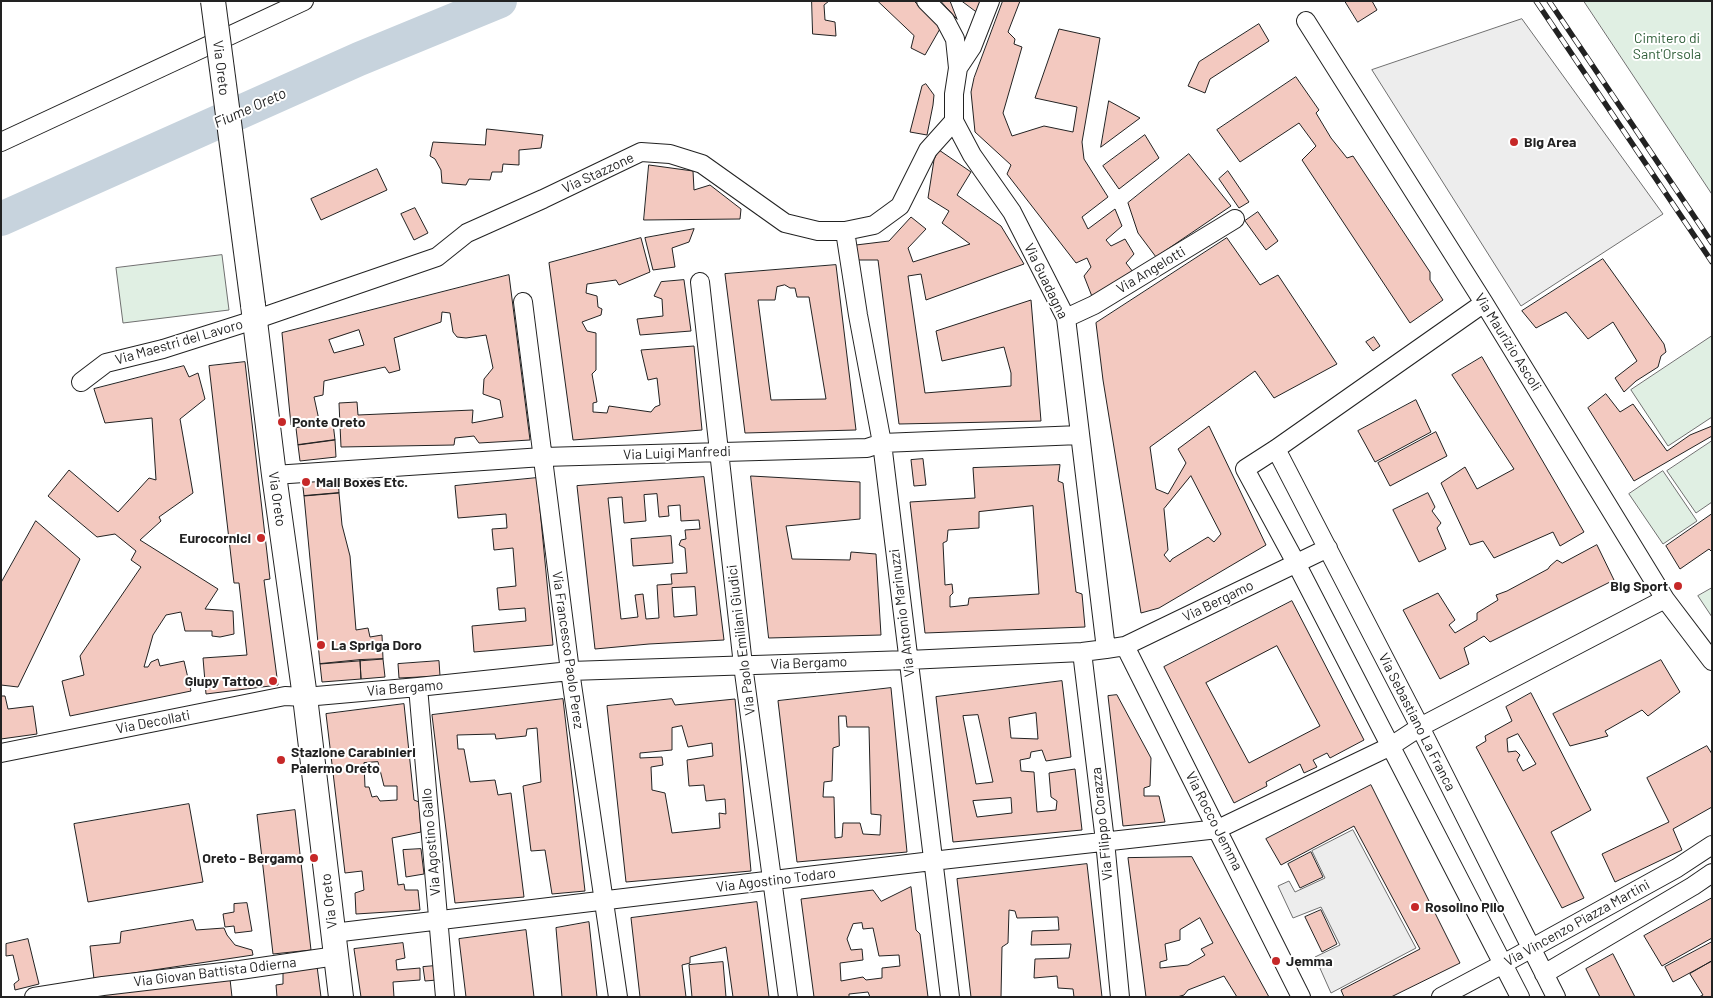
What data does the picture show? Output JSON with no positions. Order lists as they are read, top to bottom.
{
  "streets": {
    "street": [
      "Via Oreto",
      "Via Stazzone",
      "Via Angelotti",
      "Via Guadagna",
      "Via Maestri del Lavoro",
      "Via Maurizio Ascoli",
      "Via Luigi Manfredi",
      "Via Bergamo",
      "Via Antonio Marinuzzi",
      "Via Paolo Emiliani Giudici",
      "Via Francesco Paolo Perez",
      "Via Decollati",
      "Via Sebastiano La Franca",
      "Via Rocco Jemma",
      "Via Filippo Corazza",
      "Via Agostino Gallo",
      "Via Agostino Todaro",
      "Via Vincenzo Piazza Martini",
      "Via Giovan Battista Odierna"
    ]
  },
  "crossings": [
    ["Via Oreto", "Via Stazzone"],
    ["Via Oreto", "Via Maestri del Lavoro"],
    ["Via Oreto", "Via Luigi Manfredi"],
    ["Via Oreto", "Via Bergamo"],
    ["Via Oreto", "Via Decollati"],
    ["Via Oreto", "Via Agostino Todaro"],
    ["Via Oreto", "Via Giovan Battista Odierna"],
    ["Via Stazzone", "Via Guadagna"],
    ["Via Stazzone", "Via Maestri del Lavoro"],
    ["Via Stazzone", "Via Antonio Marinuzzi"],
    ["Via Angelotti", "Via Guadagna"],
    ["Via Guadagna", "Via Luigi Manfredi"],
    ["Via Guadagna", "Via Bergamo"],
    ["Via Maurizio Ascoli", "Via Agostino Todaro"],
    ["Via Luigi Manfredi", "Via Antonio Marinuzzi"],
    ["Via Luigi Manfredi", "Via Paolo Emiliani Giudici"],
    ["Via Luigi Manfredi", "Via Francesco Paolo Perez"],
    ["Via Bergamo", "Via Antonio Marinuzzi"],
    ["Via Bergamo", "Via Paolo Emiliani Giudici"],
    ["Via Bergamo", "Via Francesco Paolo Perez"],
    ["Via Bergamo", "Via Decollati"],
    ["Via Bergamo", "Via Sebastiano La Franca"],
    ["Via Bergamo", "Via Rocco Jemma"],
    ["Via Bergamo", "Via Filippo Corazza"],
    ["Via Bergamo", "Via Agostino Gallo"],
    ["Via Antonio Marinuzzi", "Via Agostino Todaro"],
    ["Via Paolo Emiliani Giudici", "Via Agostino Todaro"],
    ["Via Francesco Paolo Perez", "Via Agostino Todaro"],
    ["Via Sebastiano La Franca", "Via Agostino Todaro"],
    ["Via Sebastiano La Franca", "Via Vincenzo Piazza Martini"],
    ["Via Rocco Jemma", "Via Agostino Todaro"],
    ["Via Filippo Corazza", "Via Agostino Todaro"],
    ["Via Agostino Gallo", "Via Agostino Todaro"],
    ["Via Agostino Todaro", "Via Giovan Battista Odierna"]
  ],
  "water": ["Fiume Oreto"],
  "parks": ["Cimitero di Sant'Orsola"],
  "places": [
    "Big Area",
    "Ponte Oreto",
    "Mail Boxes Etc.",
    "Eurocornici",
    "Big Sport",
    "La Spriga Doro",
    "Giupy Tattoo",
    "Stazione Carabinieri Palermo Oreto",
    "Oreto - Bergamo",
    "Rosolino Pilo",
    "Jemma"
  ]
}
